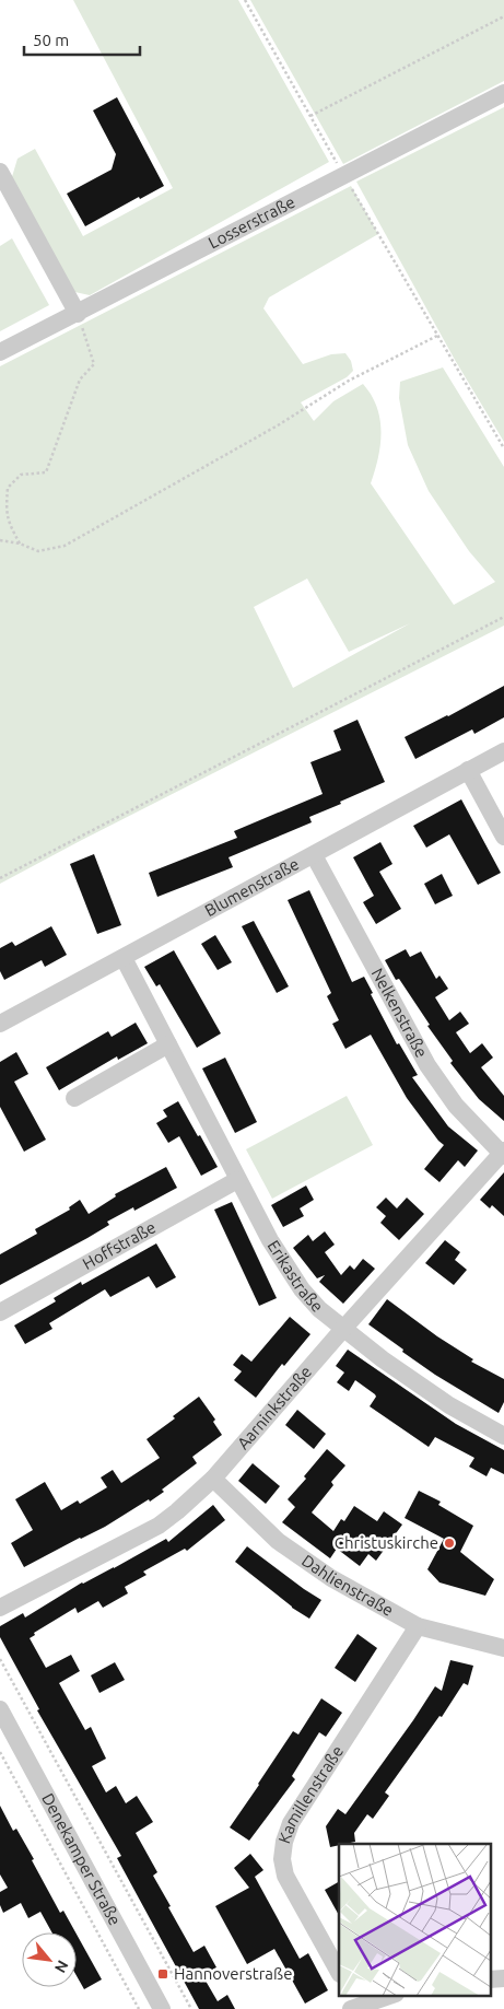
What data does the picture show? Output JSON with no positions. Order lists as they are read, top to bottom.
{
  "streets": {
    "street": [
      "Losserstraße",
      "Blumenstraße",
      "Nelkenstraße",
      "Hoffstraße",
      "Erikastraße",
      "Aarninkstraße",
      "Dahlienstraße",
      "Kamillenstraße",
      "Denekamper Straße"
    ]
  },
  "crossings": [
    ["Blumenstraße", "Nelkenstraße"],
    ["Blumenstraße", "Erikastraße"],
    ["Nelkenstraße", "Aarninkstraße"],
    ["Hoffstraße", "Erikastraße"],
    ["Erikastraße", "Aarninkstraße"],
    ["Aarninkstraße", "Dahlienstraße"],
    ["Dahlienstraße", "Kamillenstraße"]
  ],
  "places": {
    "other": ["Christuskirche"],
    "transit": ["Hannoverstraße"]
  },
  "scale_bar": "50 m",
  "north": "bottom right"
}
